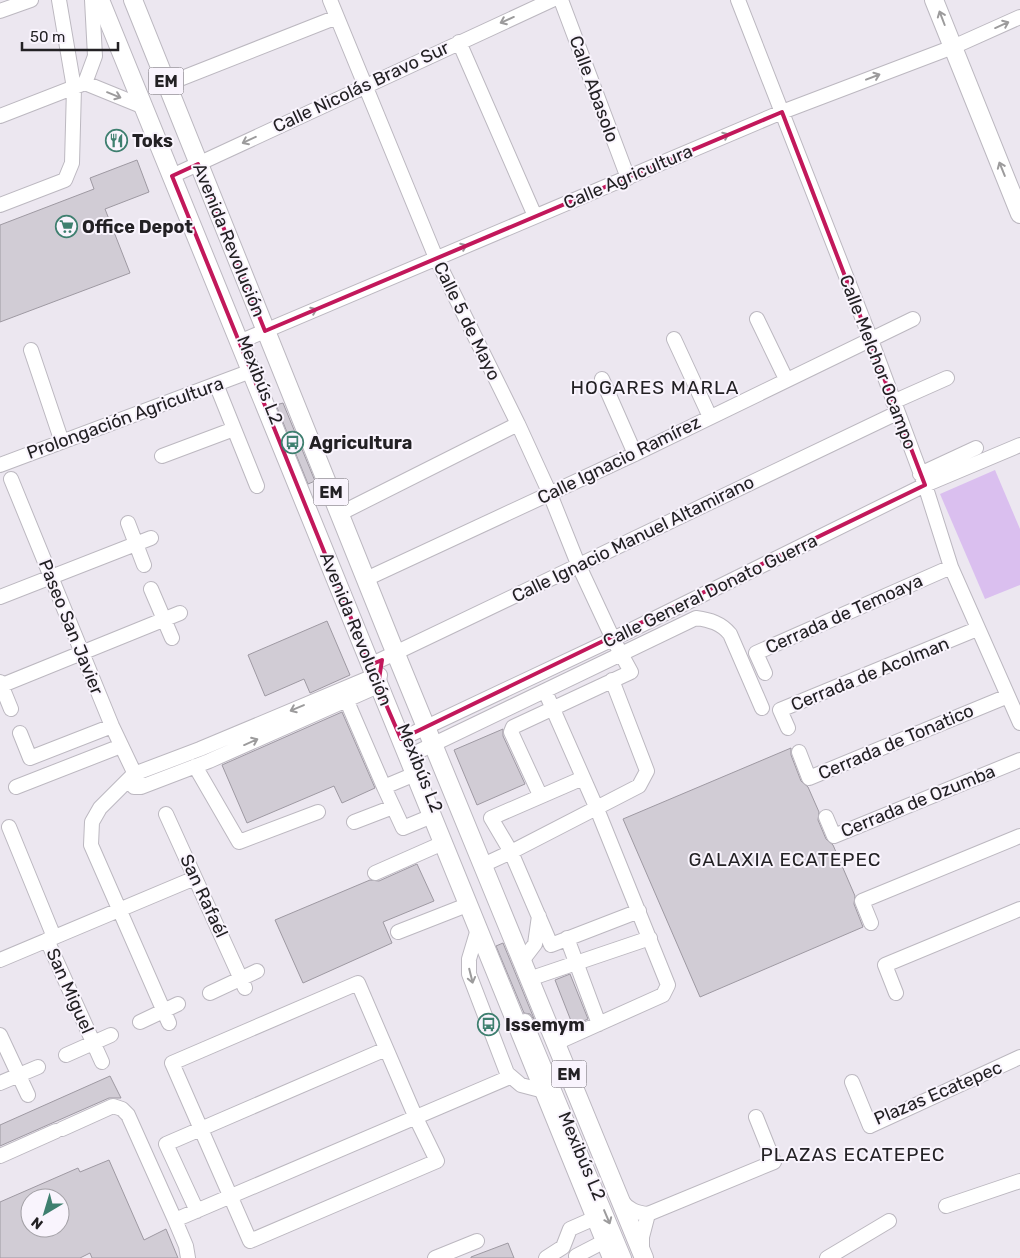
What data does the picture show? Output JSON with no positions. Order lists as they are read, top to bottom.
{
  "streets": {
    "main road": ["EM", "Avenida Revolución"],
    "street": [
      "Calle Nicolás Bravo Sur",
      "Calle Abasolo",
      "Calle Agricultura",
      "Calle 5 de Mayo",
      "Calle Melchor Ocampo",
      "Mexibús L2",
      "Prolongación Agricultura",
      "Calle Ignacio Ramírez",
      "Calle Ignacio Manuel Altamirano",
      "Calle General Donato Guerra",
      "Cerrada de Temoaya",
      "Paseo San Javier",
      "Cerrada de Acolman",
      "Cerrada de Tonatico",
      "Cerrada de Ozumba",
      "San Rafaél",
      "San Miguel",
      "Plazas Ecatepec"
    ]
  },
  "crossings": [
    ["Calle Nicolás Bravo Sur", "Avenida Revolución"],
    ["Calle Nicolás Bravo Sur", "Calle 5 de Mayo"],
    ["Calle Abasolo", "Calle Agricultura"],
    ["Calle Agricultura", "Avenida Revolución"],
    ["Calle Agricultura", "Calle 5 de Mayo"],
    ["Calle Agricultura", "Calle Melchor Ocampo"],
    ["Calle Agricultura", "Mexibús L2"],
    ["Avenida Revolución", "Mexibús L2"],
    ["Avenida Revolución", "Prolongación Agricultura"],
    ["Avenida Revolución", "Calle Ignacio Ramírez"],
    ["Avenida Revolución", "Calle Ignacio Manuel Altamirano"],
    ["Avenida Revolución", "Calle General Donato Guerra"],
    ["Calle 5 de Mayo", "Calle Ignacio Ramírez"],
    ["Calle 5 de Mayo", "Calle Ignacio Manuel Altamirano"],
    ["Calle 5 de Mayo", "Calle General Donato Guerra"],
    ["Calle Melchor Ocampo", "Calle Ignacio Ramírez"],
    ["Calle Melchor Ocampo", "Calle Ignacio Manuel Altamirano"],
    ["Calle Melchor Ocampo", "Calle General Donato Guerra"],
    ["Calle Melchor Ocampo", "Cerrada de Temoaya"],
    ["Calle Melchor Ocampo", "Cerrada de Acolman"],
    ["Calle Melchor Ocampo", "Cerrada de Tonatico"],
    ["Mexibús L2", "Calle Ignacio Manuel Altamirano"]
  ],
  "one_way": ["Calle Agricultura"],
  "districts": ["HOGARES MARLA", "GALAXIA ECATEPEC", "PLAZAS ECATEPEC"],
  "places": {
    "restaurant": ["Toks"],
    "supermarket": ["Office Depot"],
    "bus stop": ["Agricultura", "Issemym"]
  },
  "scale_bar": "50 m",
  "north": "bottom left"
}
